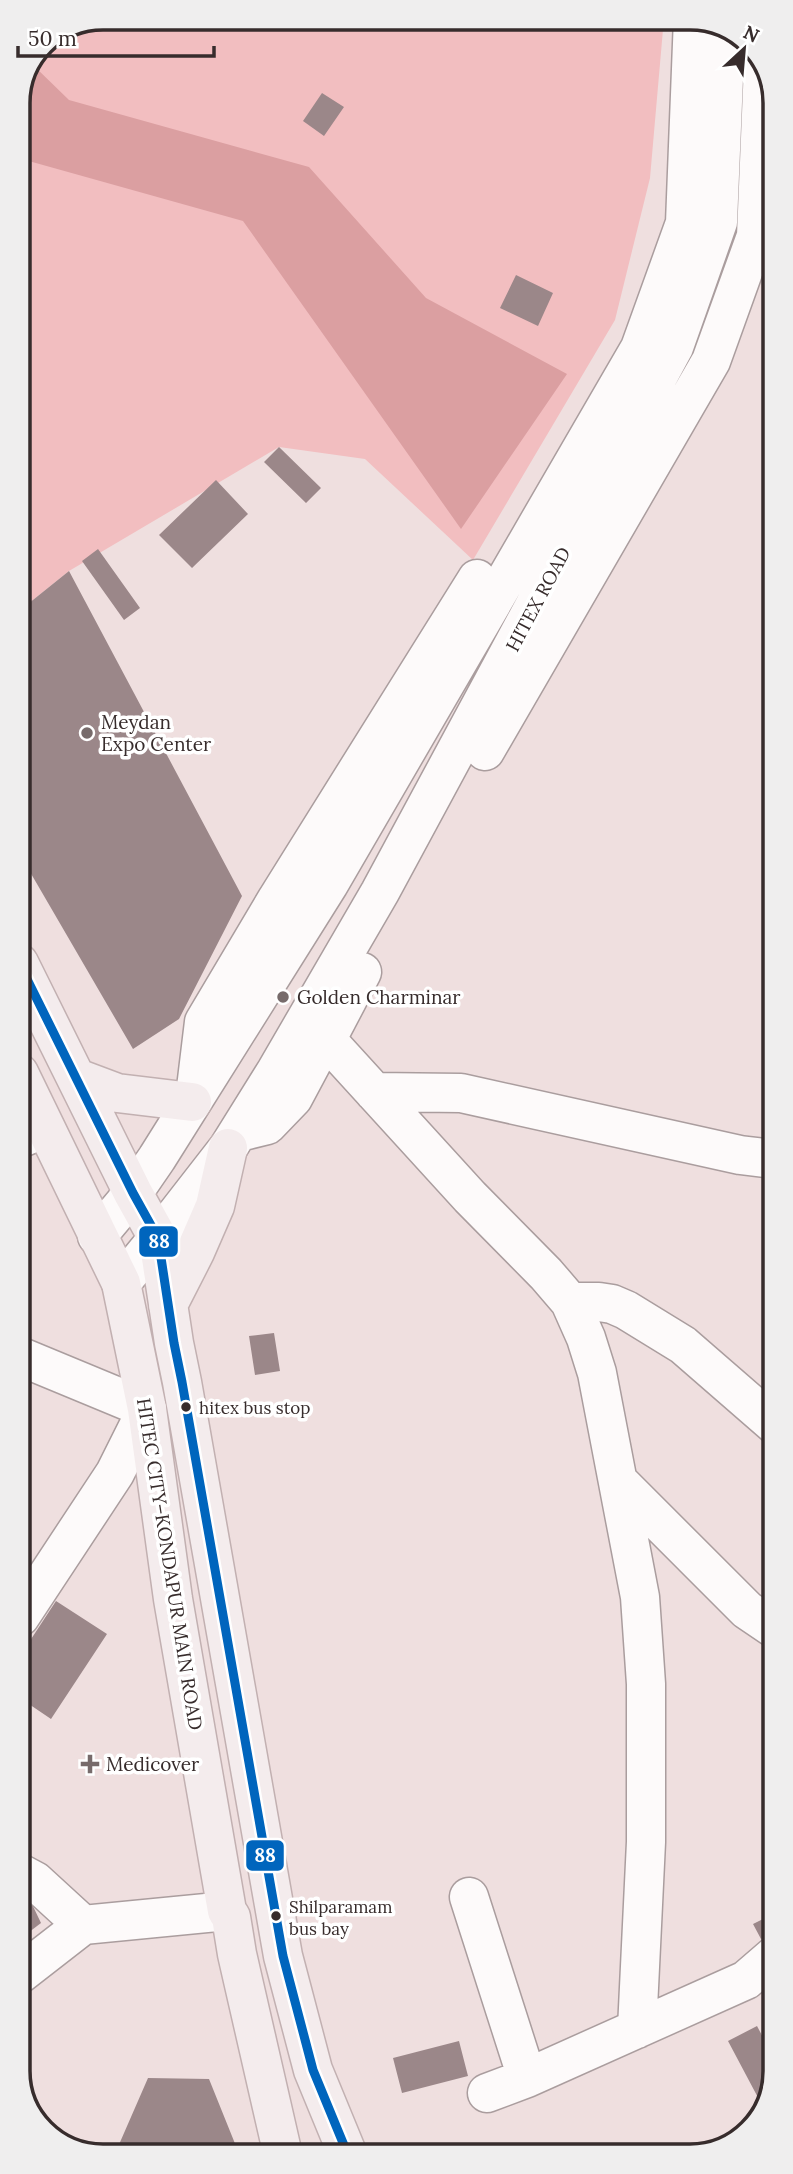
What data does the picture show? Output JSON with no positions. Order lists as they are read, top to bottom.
{
  "streets": {
    "main road": ["HITEC CITY–KONDAPUR MAIN ROAD"],
    "street": ["HITEX ROAD"]
  },
  "crossings": [
    ["HITEX ROAD", "HITEC CITY–KONDAPUR MAIN ROAD"]
  ],
  "places": {
    "other": [
      "Meydan Expo Center",
      "Golden Charminar",
      "hitex bus stop",
      "Shilparamam bus bay"
    ],
    "health": ["Medicover"]
  },
  "lines": ["transit line 88"],
  "scale_bar": "50 m",
  "north": "top right"
}
